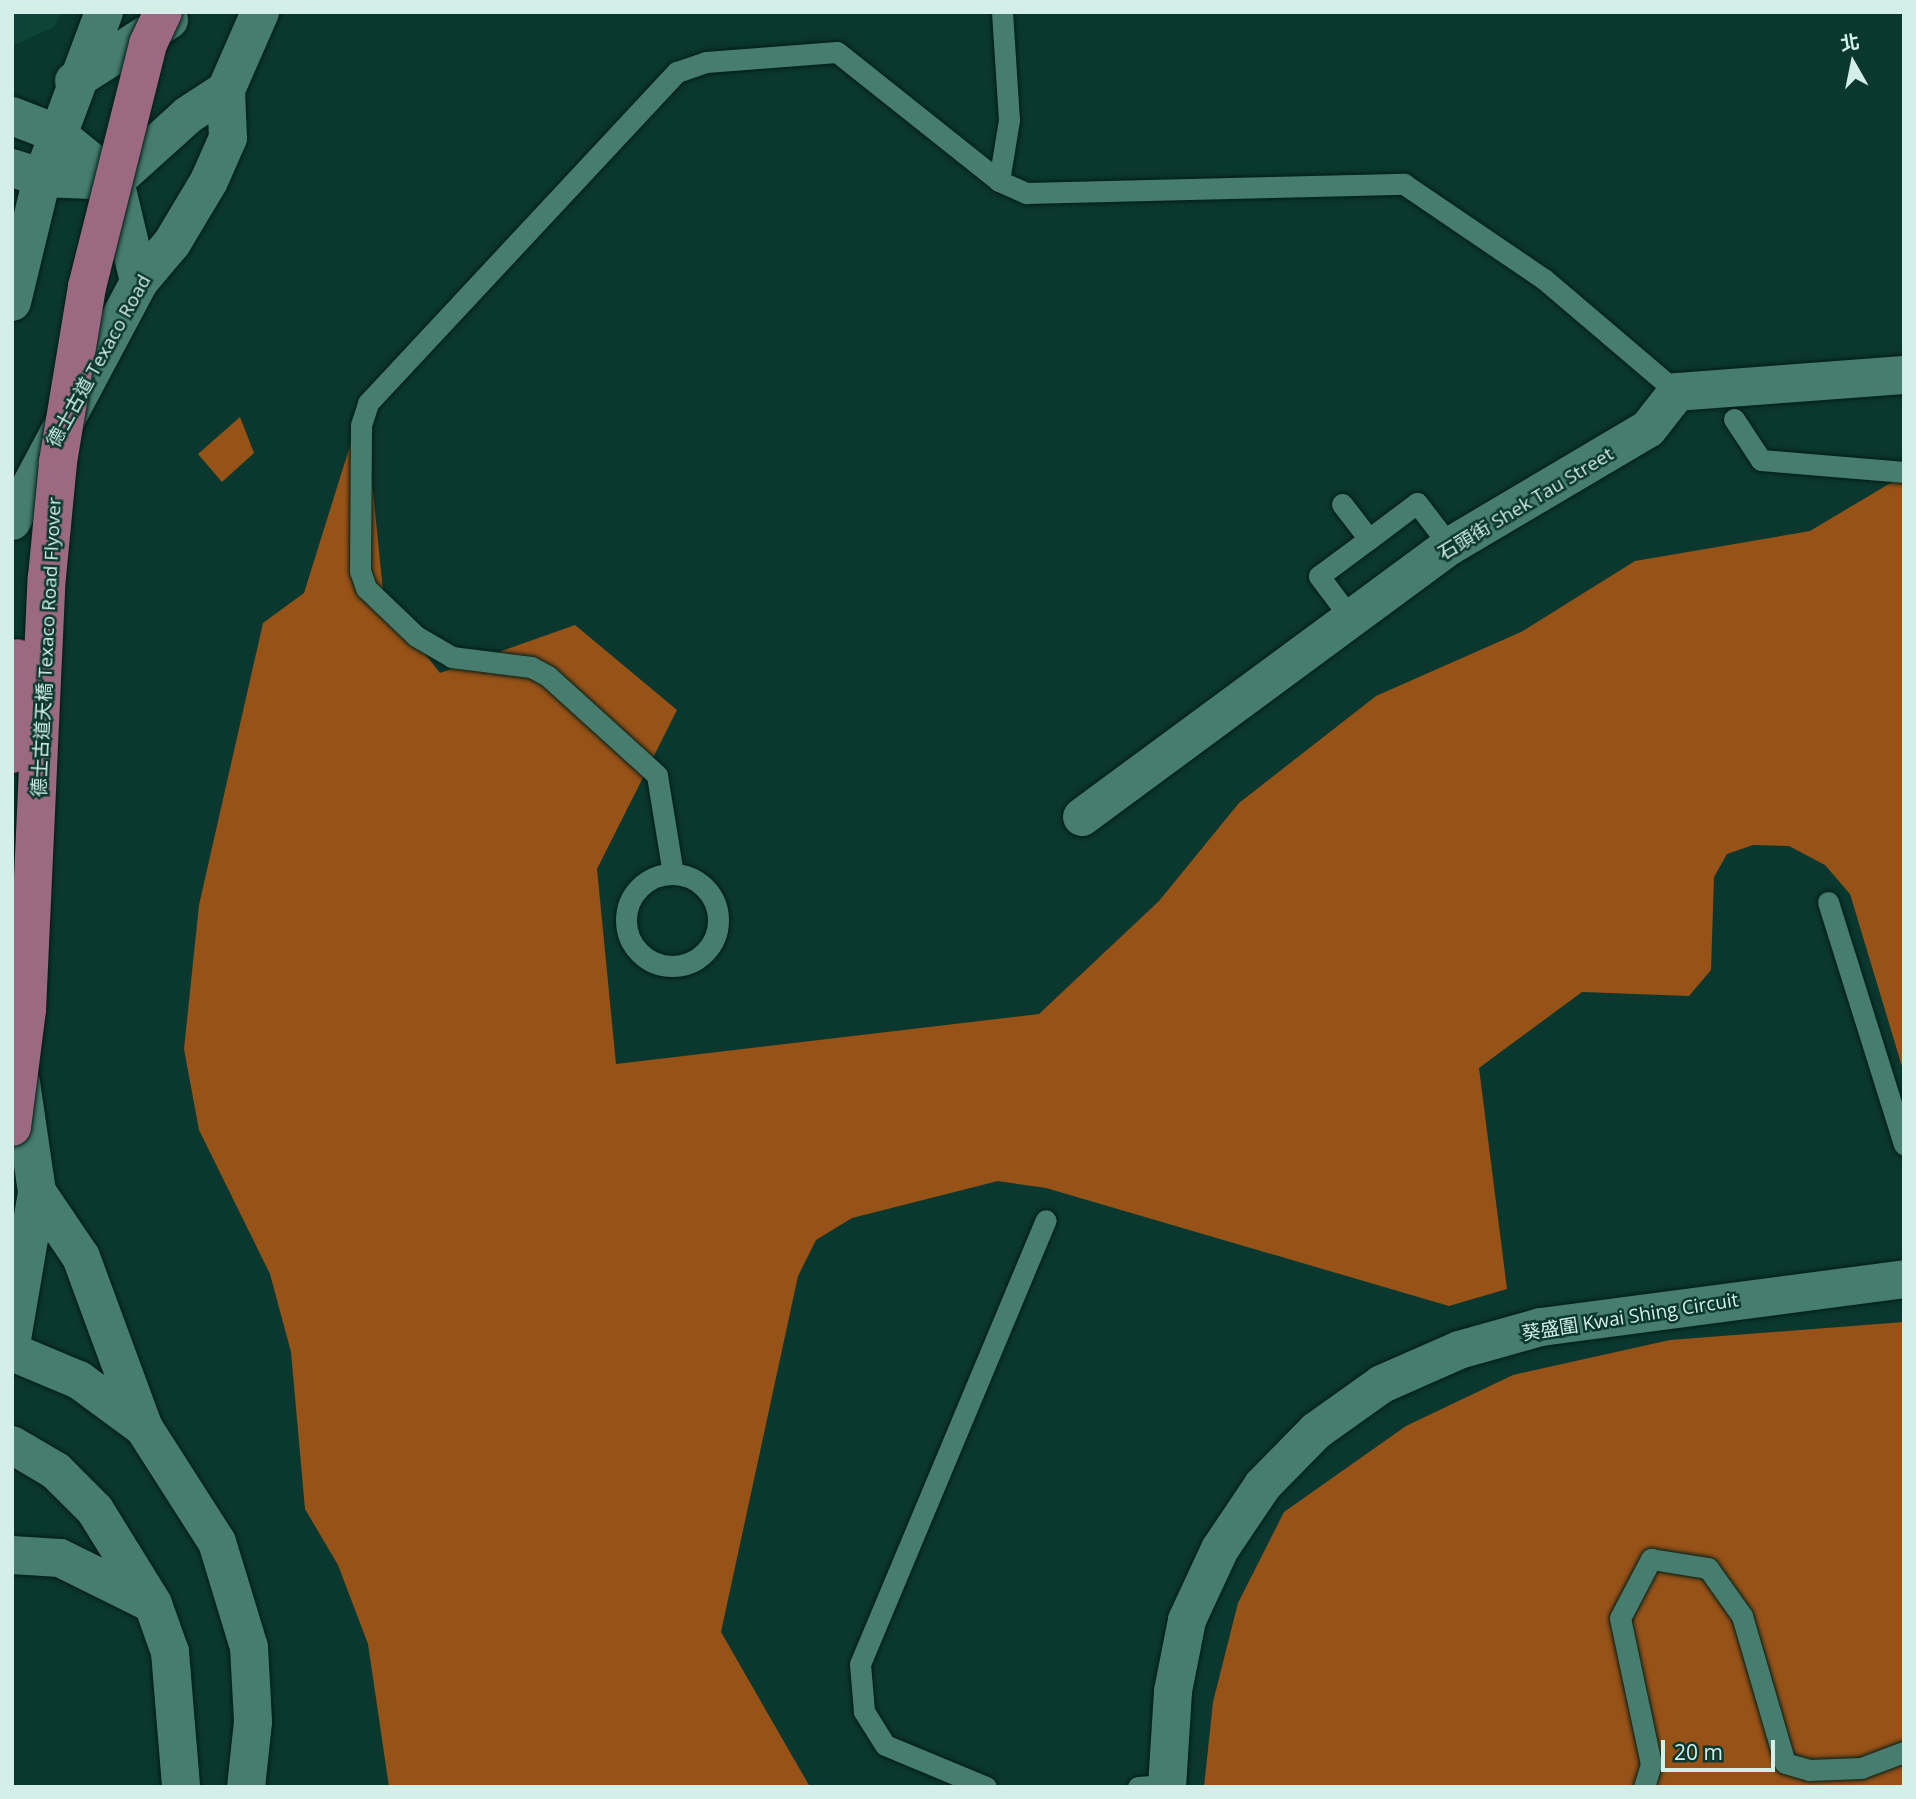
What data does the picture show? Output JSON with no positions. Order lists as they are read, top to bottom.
{
  "streets": {
    "main road": [
      "德士古道 Texaco Road",
      "石頭街 Shek Tau Street",
      "德士古道天橋 Texaco Road Flyover",
      "葵盛圍 Kwai Shing Circuit"
    ]
  },
  "scale_bar": "20 m",
  "north": "top"
}
